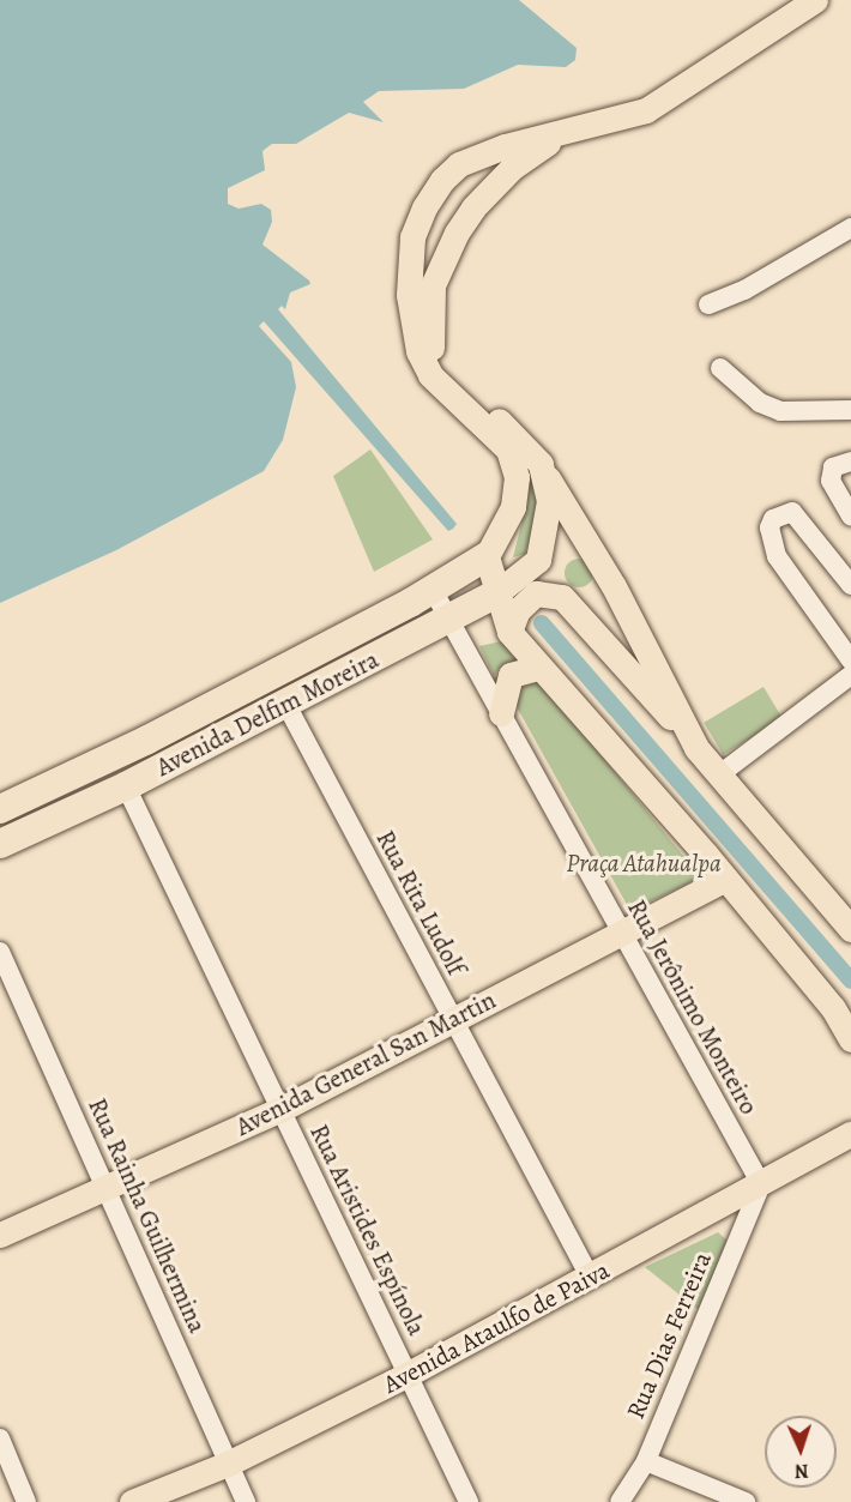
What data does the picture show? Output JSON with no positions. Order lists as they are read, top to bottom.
{
  "streets": {
    "highway": ["Avenida Delfim Moreira"],
    "main road": ["Avenida General San Martin", "Avenida Ataulfo de Paiva"],
    "street": [
      "Rua Rita Ludolf",
      "Rua Jerônimo Monteiro",
      "Rua Rainha Guilhermina",
      "Rua Aristides Espínola",
      "Rua Dias Ferreira"
    ]
  },
  "crossings": [
    ["Avenida Delfim Moreira", "Rua Rita Ludolf"],
    ["Avenida Delfim Moreira", "Rua Jerônimo Monteiro"],
    ["Avenida Delfim Moreira", "Rua Aristides Espínola"],
    ["Rua Rita Ludolf", "Avenida General San Martin"],
    ["Rua Rita Ludolf", "Avenida Ataulfo de Paiva"],
    ["Rua Jerônimo Monteiro", "Avenida General San Martin"],
    ["Rua Jerônimo Monteiro", "Avenida Ataulfo de Paiva"],
    ["Rua Jerônimo Monteiro", "Rua Dias Ferreira"],
    ["Avenida General San Martin", "Rua Rainha Guilhermina"],
    ["Avenida General San Martin", "Rua Aristides Espínola"],
    ["Rua Rainha Guilhermina", "Avenida Ataulfo de Paiva"],
    ["Rua Aristides Espínola", "Avenida Ataulfo de Paiva"],
    ["Avenida Ataulfo de Paiva", "Rua Dias Ferreira"]
  ],
  "parks": ["Praça Atahualpa"],
  "north": "bottom"
}
